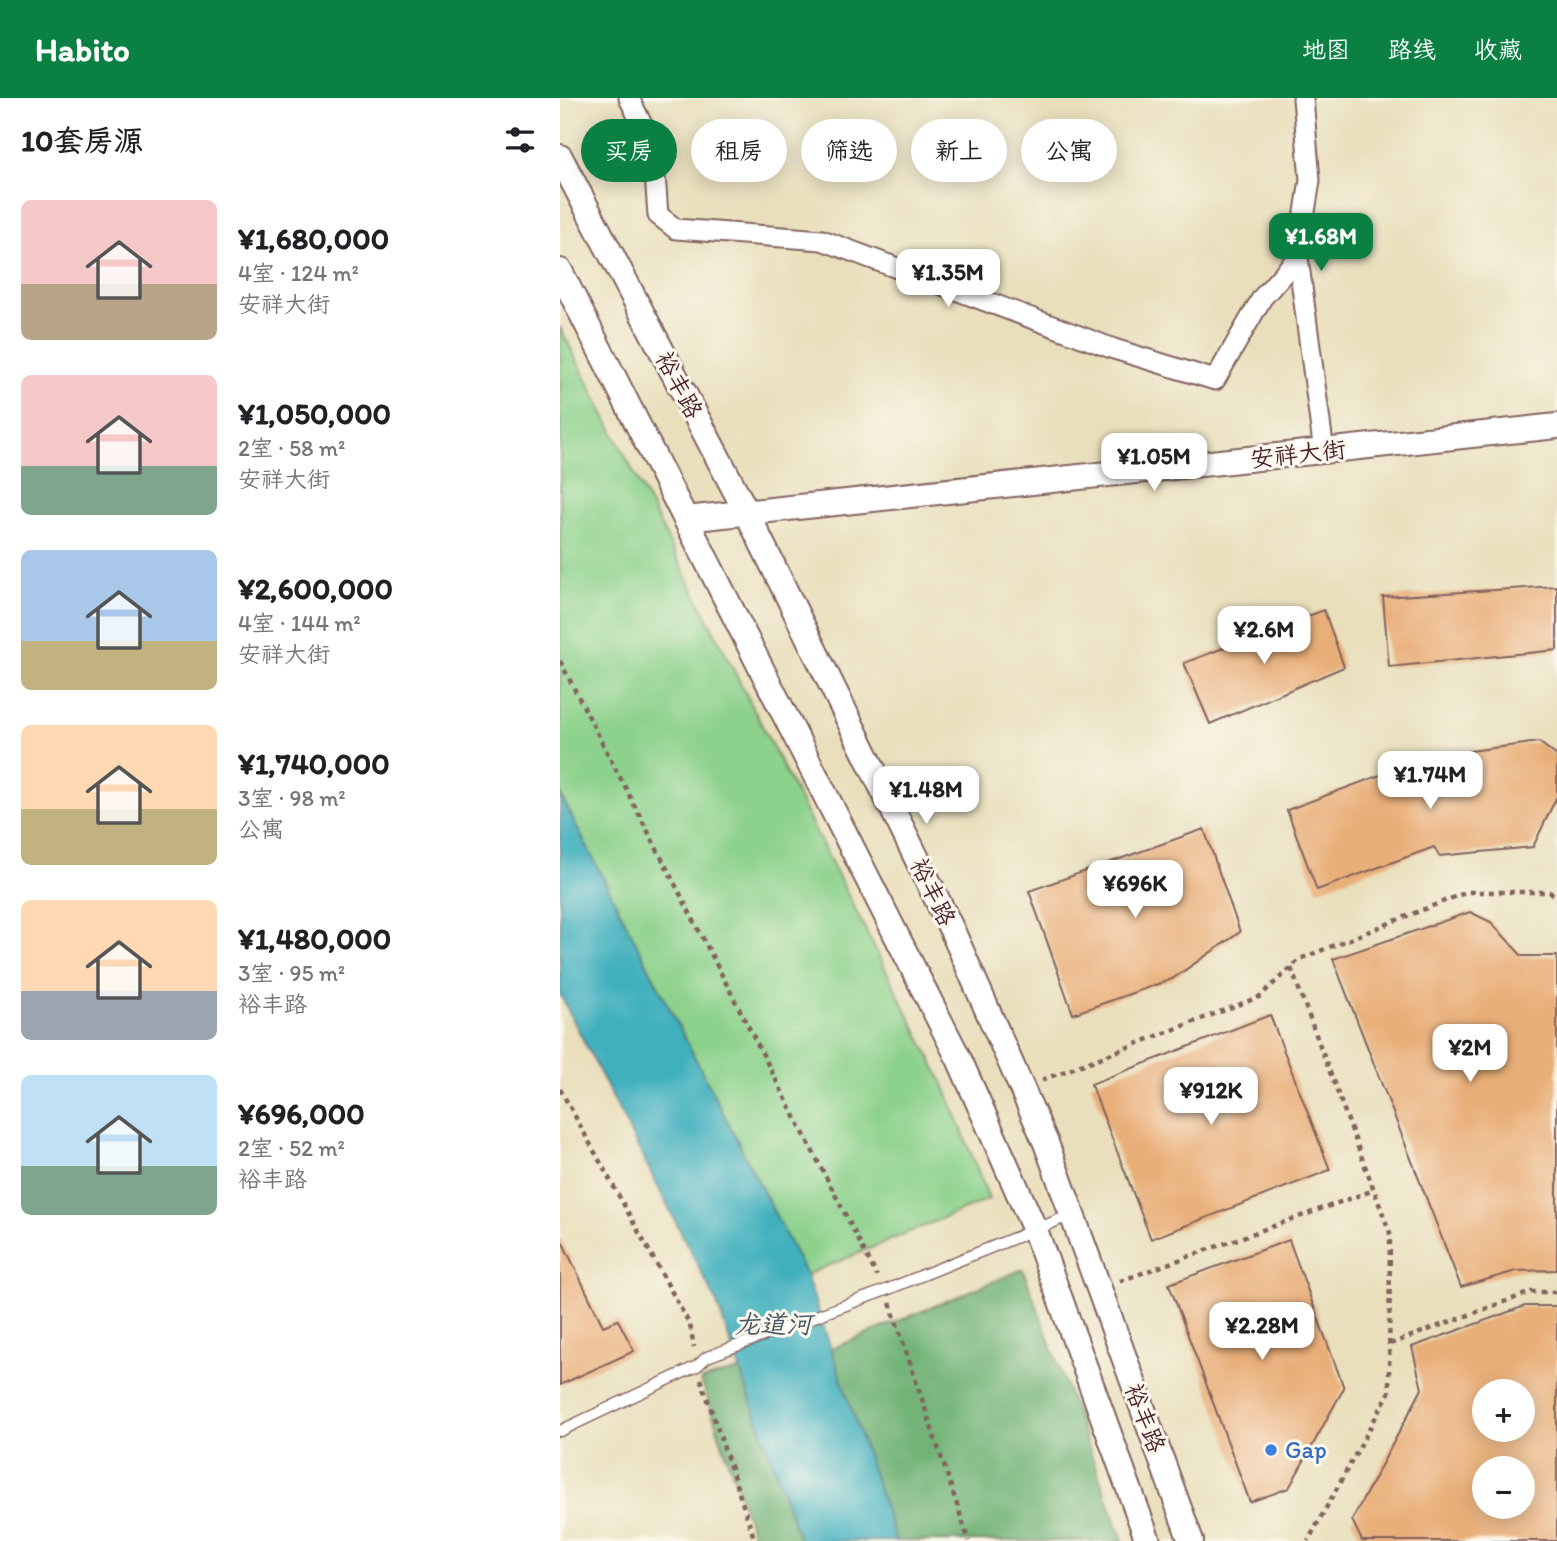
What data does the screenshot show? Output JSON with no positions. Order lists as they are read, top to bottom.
{
  "streets": {
    "street": ["裕丰路", "安祥大街"]
  },
  "crossings": [
    ["裕丰路", "安祥大街"]
  ],
  "water": ["龙道河"],
  "places": ["Gap"],
  "page": {
    "header": "Habito",
    "nav": ["地图", "路线", "收藏"],
    "heading": "10套房源",
    "chip": [
      "买房",
      "租房",
      "筛选",
      "新上",
      "公寓"
    ],
    "list": [
      {
        "name": "¥1,680,000",
        "note": "4室 · 124 m² · 安祥大街"
      },
      {
        "name": "¥1,050,000",
        "note": "2室 · 58 m² · 安祥大街"
      },
      {
        "name": "¥2,600,000",
        "note": "4室 · 144 m² · 安祥大街"
      },
      {
        "name": "¥1,740,000",
        "note": "3室 · 98 m² · 公寓"
      },
      {
        "name": "¥1,480,000",
        "note": "3室 · 95 m² · 裕丰路"
      },
      {
        "name": "¥696,000",
        "note": "2室 · 52 m² · 裕丰路"
      }
    ],
    "price": [
      "¥1.68M",
      "¥1.35M",
      "¥1.05M",
      "¥2.6M",
      "¥1.74M",
      "¥1.48M",
      "¥696K",
      "¥2M",
      "¥912K",
      "¥2.28M"
    ],
    "map_buttons": ["+", "−"]
  }
}
